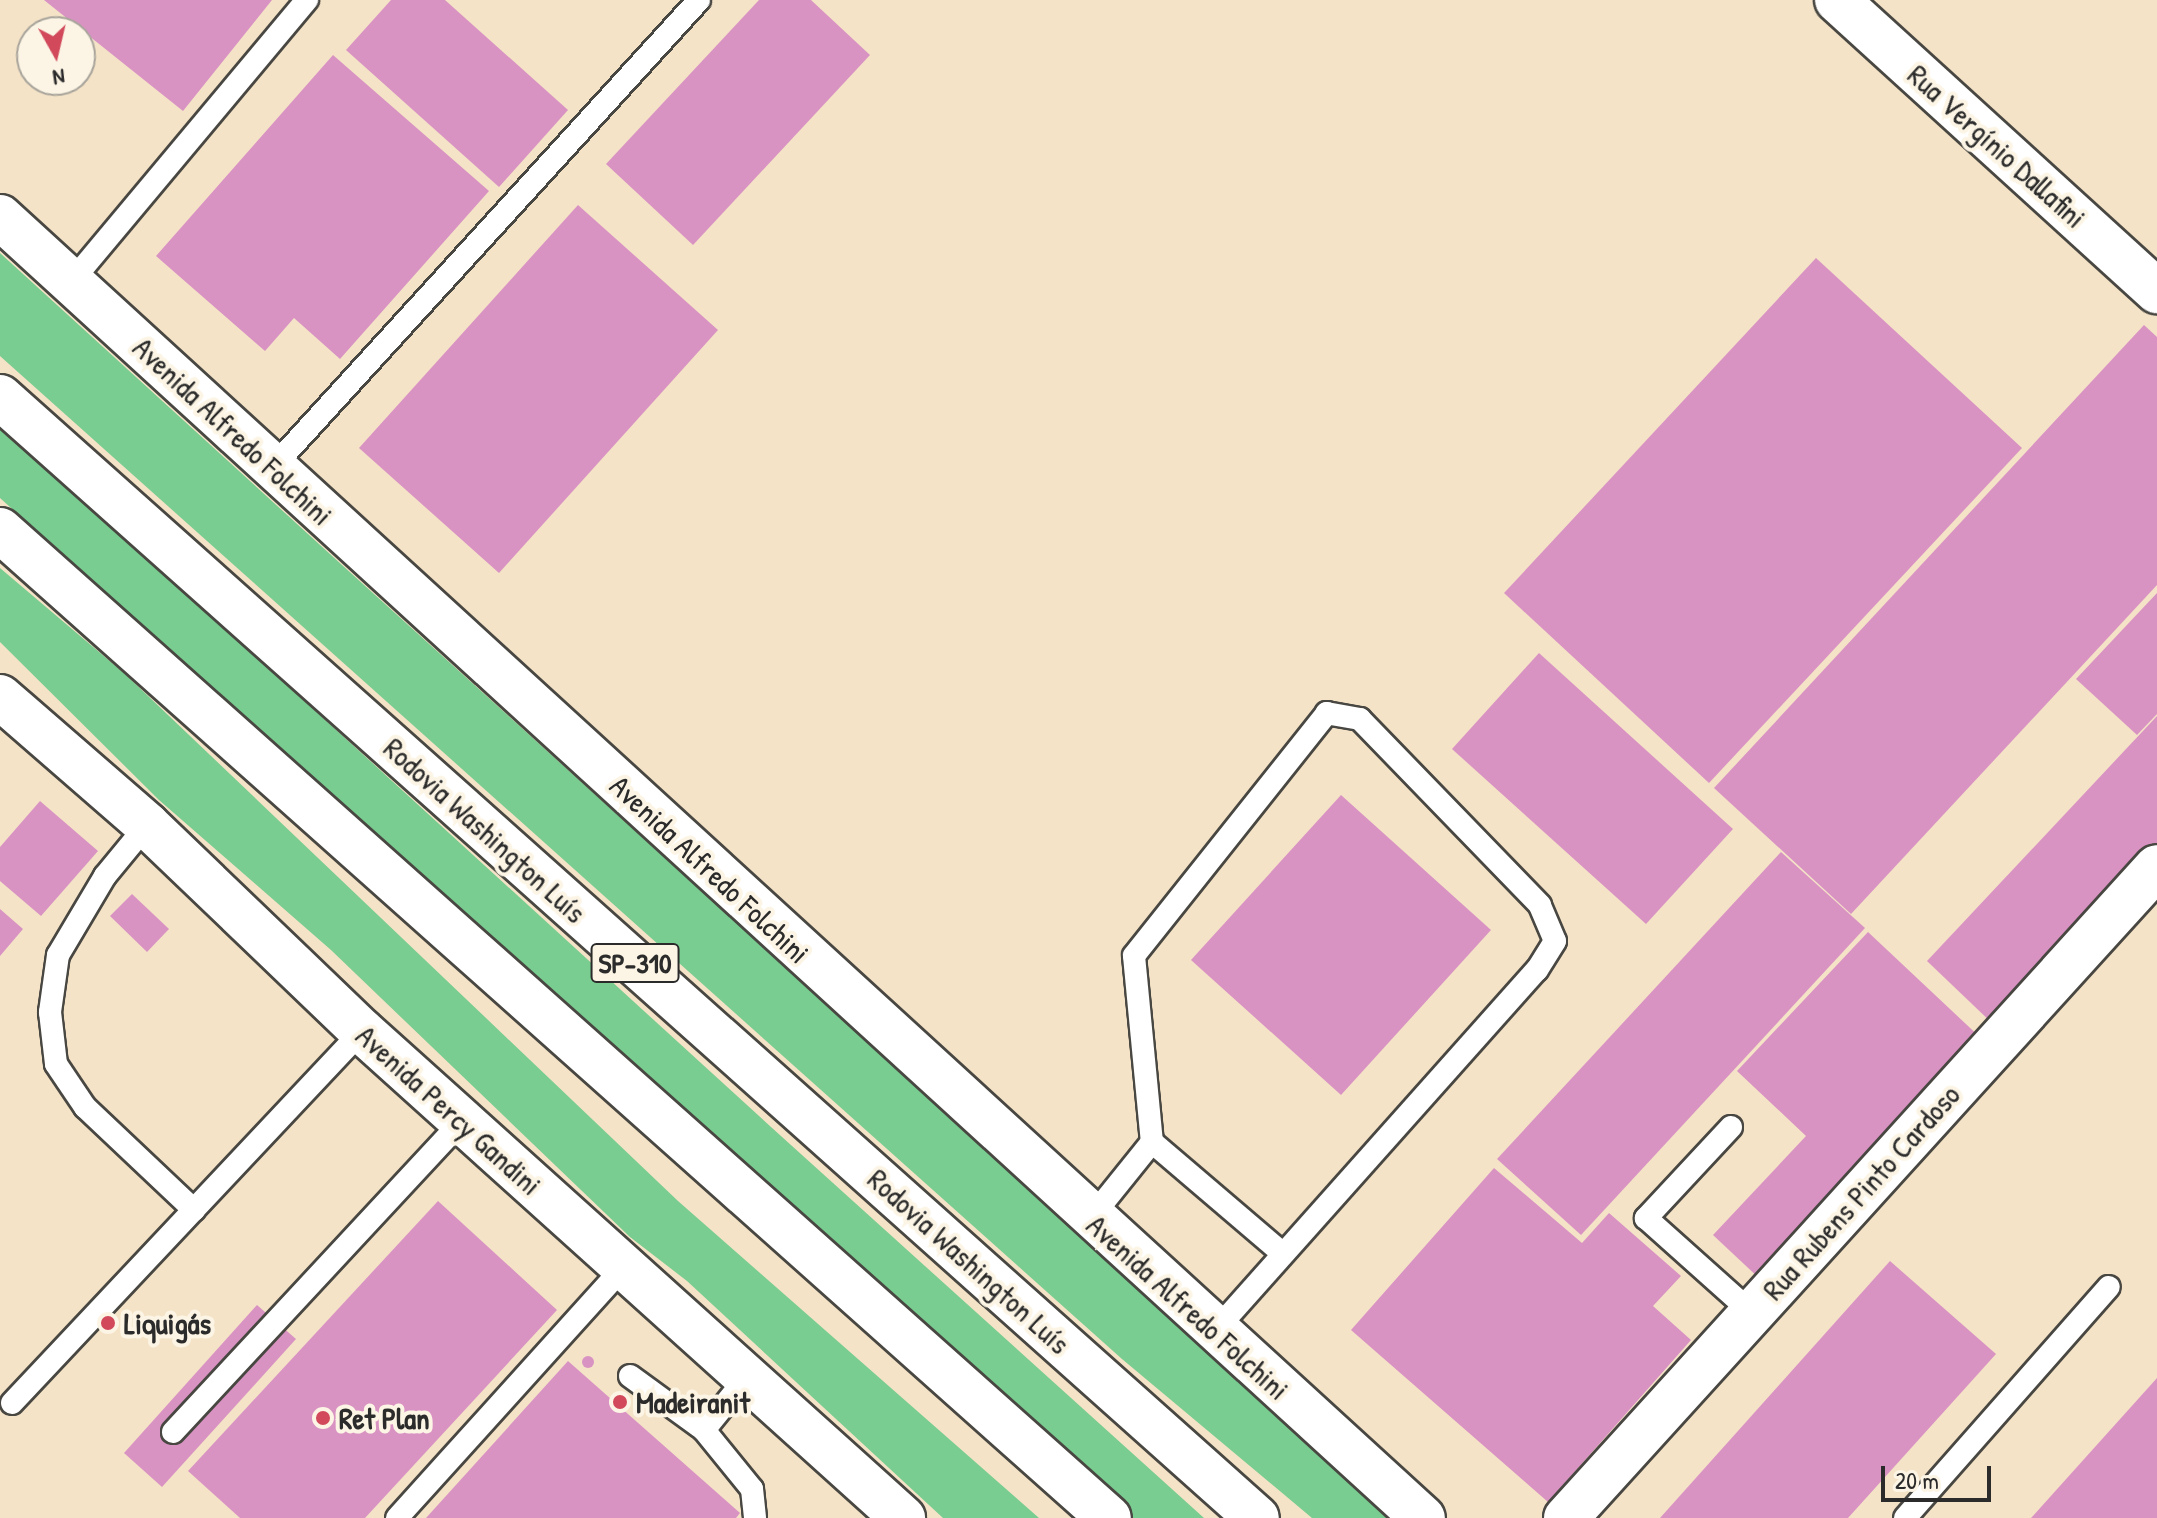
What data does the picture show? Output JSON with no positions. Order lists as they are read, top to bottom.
{
  "streets": {
    "main road": [
      "Rua Vergínio Dallafini",
      "Avenida Alfredo Folchini",
      "Rodovia Washington Luís",
      "SP-310",
      "Avenida Percy Gandini",
      "Rua Rubens Pinto Cardoso"
    ]
  },
  "places": ["Liquigás", "Madeiranit", "Ret Plan"],
  "scale_bar": "20 m",
  "north": "bottom"
}
